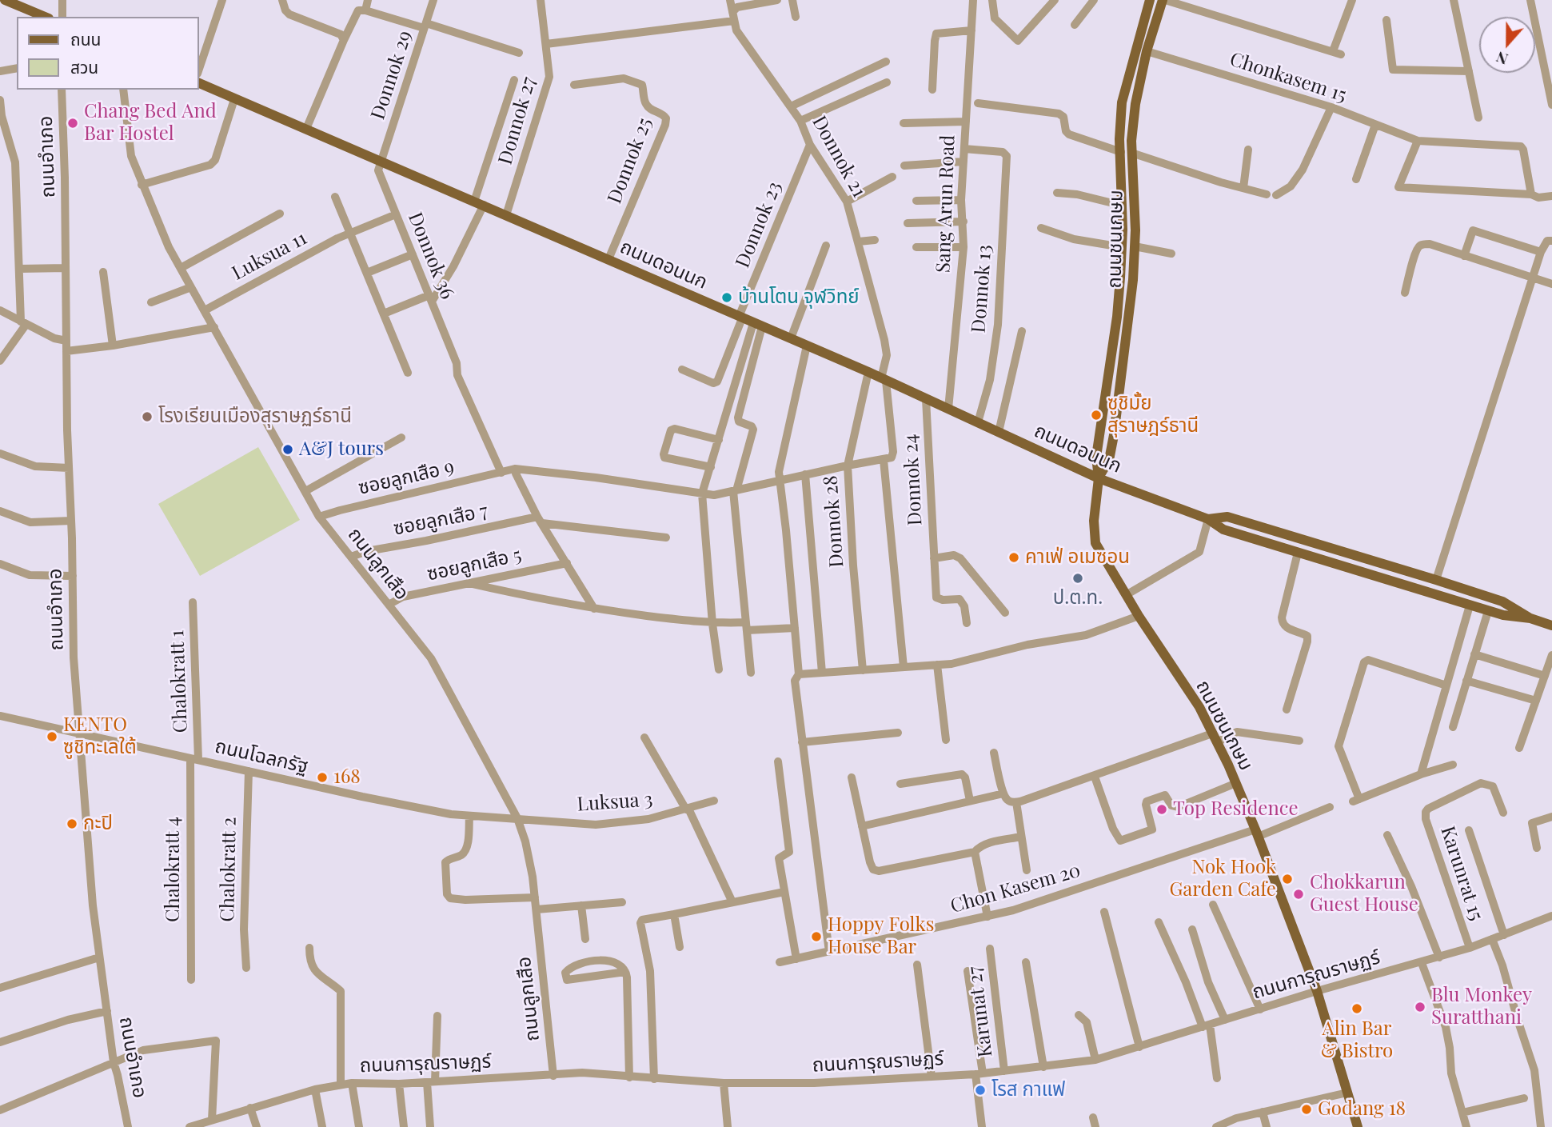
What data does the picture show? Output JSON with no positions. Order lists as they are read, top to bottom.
{
  "streets": {
    "main road": ["ถนนชนเกษม", "ถนนดอนนก"],
    "street": [
      "Donnok 29",
      "Chonkasem 15",
      "Donnok 27",
      "ถนนอำเภอ",
      "Donnok 21",
      "Donnok 25",
      "Sang Arun Road",
      "Donnok 23",
      "Luksua 11",
      "Donnok 36",
      "Donnok 13",
      "ซอยลูกเสือ 9",
      "Donnok 24",
      "ซอยลูกเสือ 7",
      "Donnok 28",
      "ถนนลูกเสือ",
      "ซอยลูกเสือ 5",
      "Chalokratt 1",
      "ถนนโฉลกรัฐ",
      "Luksua 3",
      "Chalokratt 4",
      "Chalokratt 2",
      "Karunrat 15",
      "Chon Kasem 20",
      "ถนนการุณราษฏร์",
      "Karunat 27"
    ]
  },
  "crossings": [
    ["Donnok 29", "Donnok 36"],
    ["Donnok 29", "ถนนดอนนก"],
    ["Chonkasem 15", "ถนนชนเกษม"],
    ["Donnok 27", "ถนนดอนนก"],
    ["ถนนอำเภอ", "ถนนโฉลกรัฐ"],
    ["Donnok 21", "Donnok 23"],
    ["Donnok 21", "ถนนดอนนก"],
    ["Donnok 25", "ถนนดอนนก"],
    ["Sang Arun Road", "ถนนดอนนก"],
    ["Sang Arun Road", "Donnok 13"],
    ["Donnok 23", "ถนนดอนนก"],
    ["ถนนชนเกษม", "ถนนดอนนก"],
    ["ถนนชนเกษม", "Chon Kasem 20"],
    ["ถนนชนเกษม", "ถนนการุณราษฏร์"],
    ["Luksua 11", "Donnok 36"],
    ["Luksua 11", "ถนนลูกเสือ"],
    ["Donnok 36", "ถนนดอนนก"],
    ["Donnok 36", "ซอยลูกเสือ 9"],
    ["ถนนดอนนก", "Donnok 13"],
    ["ถนนดอนนก", "Donnok 24"],
    ["ถนนดอนนก", "Donnok 28"],
    ["ซอยลูกเสือ 9", "ถนนลูกเสือ"],
    ["ซอยลูกเสือ 7", "ถนนลูกเสือ"],
    ["ถนนลูกเสือ", "ซอยลูกเสือ 5"],
    ["ถนนลูกเสือ", "ถนนโฉลกรัฐ"],
    ["ถนนลูกเสือ", "Luksua 3"],
    ["ถนนลูกเสือ", "ถนนการุณราษฏร์"],
    ["Chalokratt 1", "ถนนโฉลกรัฐ"],
    ["Chalokratt 1", "Chalokratt 4"],
    ["ถนนโฉลกรัฐ", "Luksua 3"],
    ["ถนนโฉลกรัฐ", "Chalokratt 4"],
    ["ถนนโฉลกรัฐ", "Chalokratt 2"],
    ["Karunrat 15", "ถนนการุณราษฏร์"],
    ["ถนนการุณราษฏร์", "Karunat 27"]
  ],
  "places": [
    "Chang Bed And Bar Hostel",
    "บ้านโตน จุฬวิทย์",
    "ซูชิมั้ย สุราษฎร์ธานี",
    "โรงเรียนเมืองสุราษฏร์ธานี",
    "A&J tours",
    "คาเฟ่ อเมซอน",
    "ป.ต.ท.",
    "KENTO ซูชิทะเลใต้",
    "168",
    "Top Residence",
    "กะปิ",
    "Nok Hook Garden Cafe",
    "Chokkarun Guest House",
    "Hoppy Folks House Bar",
    "Blu Monkey Suratthani",
    "Alin Bar & Bistro",
    "โรส กาแฟ",
    "Godang 18"
  ],
  "legend": ["ถนน", "สวน"],
  "north": "bottom"
}
